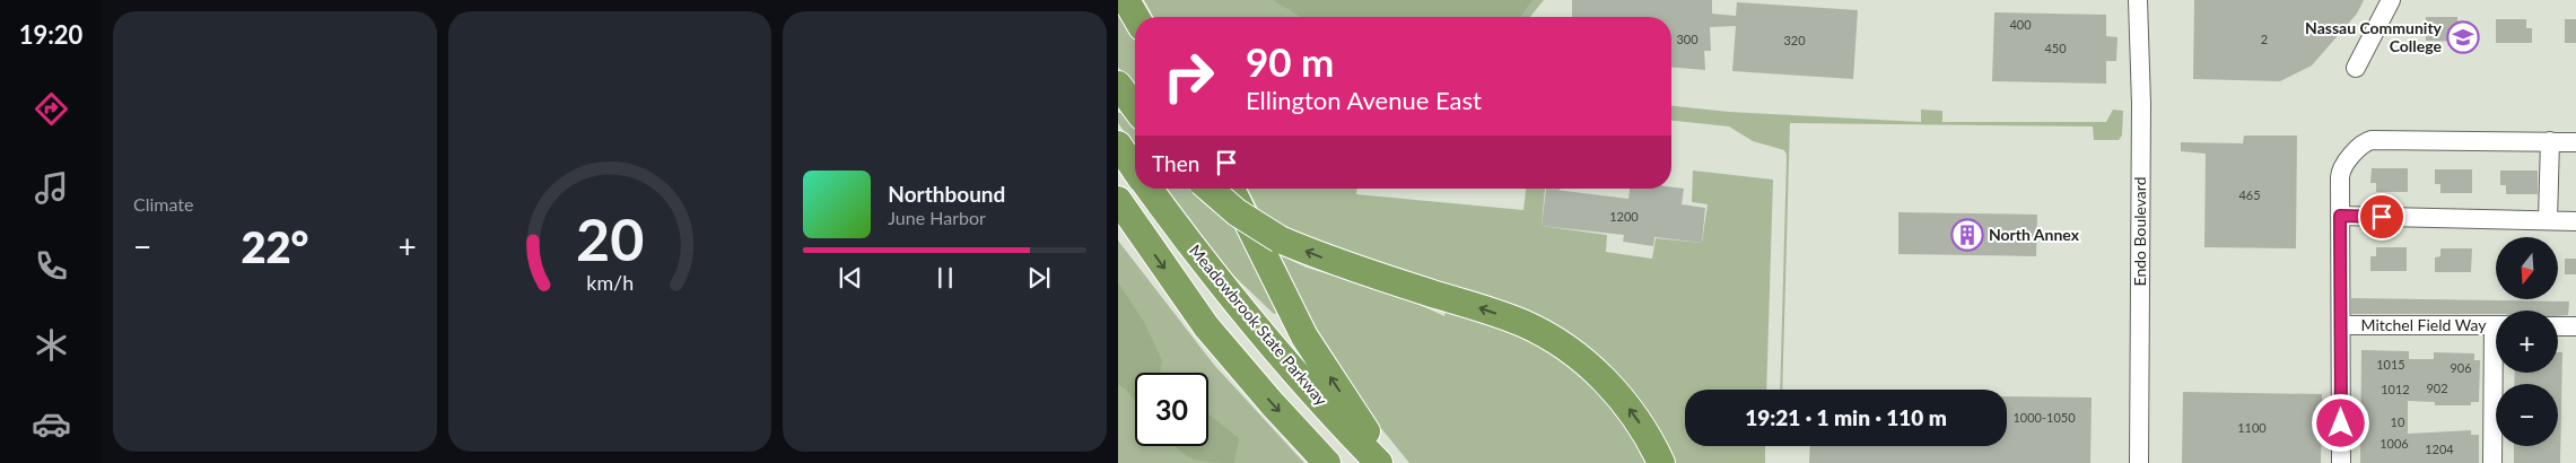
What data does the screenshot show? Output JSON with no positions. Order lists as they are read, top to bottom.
{
  "streets": {
    "highway": ["Meadowbrook State Parkway"],
    "street": ["Endo Boulevard", "Mitchel Field Way"]
  },
  "places": {
    "school or university": ["Nassau Community College"],
    "building": ["North Annex"]
  },
  "house_numbers": [
    "400",
    "300",
    "2",
    "320",
    "450",
    "465",
    "1200",
    "1015",
    "906",
    "902",
    "1012",
    "1000-1050",
    "10",
    "1100",
    "1006",
    "1204"
  ],
  "north": "bottom",
  "page": {
    "tabs": "19:20",
    "tile": "Climate",
    "turn": ["90 m", "Ellington Avenue East"],
    "then": "Then",
    "song": ["Northbound", "June Harbor"],
    "heat": ["−", "22°", "+"],
    "map_buttons": ["+", "−"],
    "limit": "30",
    "trip": "19:21 · 1 min · 110 m",
    "gauge": ["20", "km/h"]
  }
}
